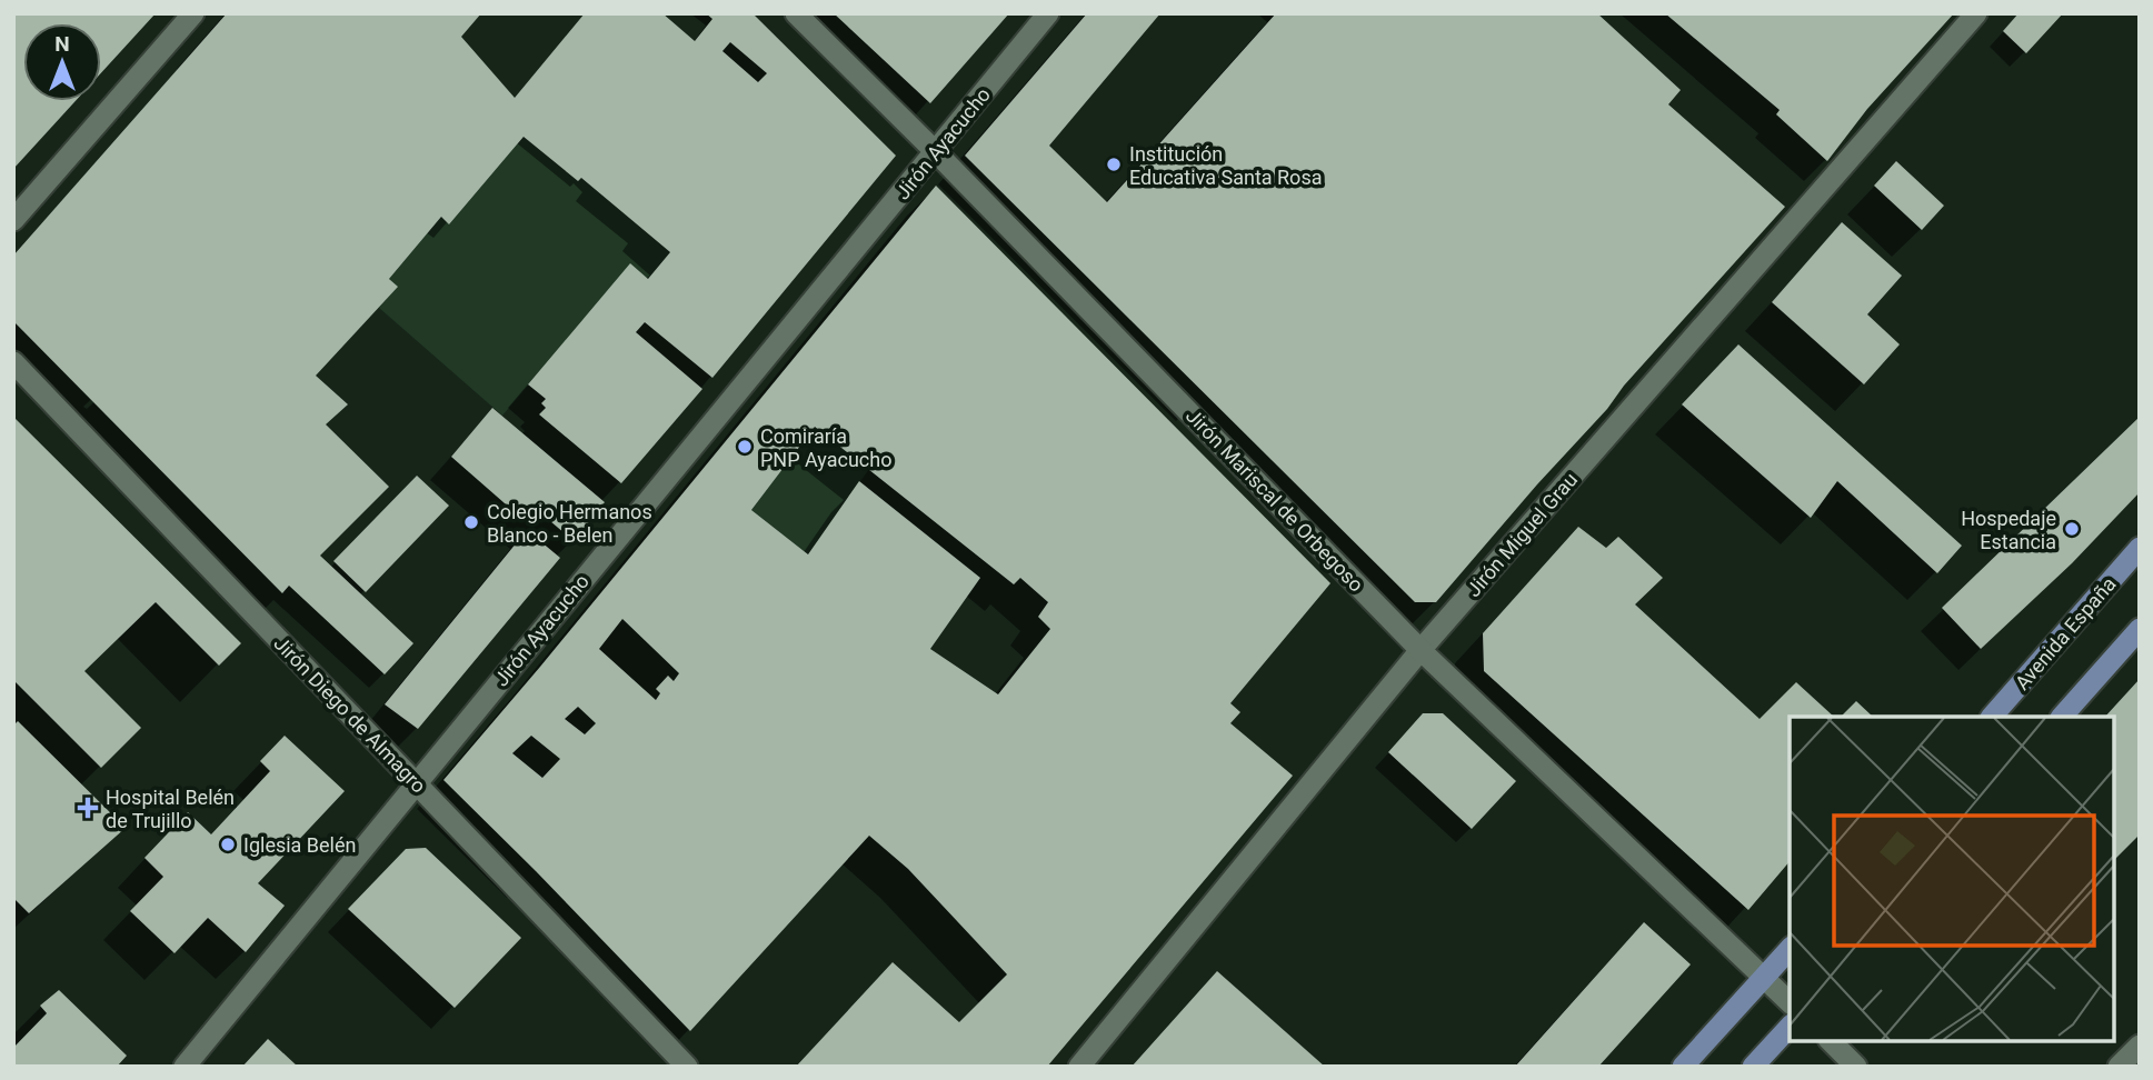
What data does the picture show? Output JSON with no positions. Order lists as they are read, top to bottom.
{
  "streets": {
    "main road": ["Avenida España"],
    "street": [
      "Jirón Ayacucho",
      "Jirón Mariscal de Orbegoso",
      "Jirón Miguel Grau",
      "Jirón Diego de Almagro"
    ]
  },
  "crossings": [
    ["Jirón Ayacucho", "Jirón Mariscal de Orbegoso"],
    ["Jirón Ayacucho", "Jirón Diego de Almagro"],
    ["Jirón Mariscal de Orbegoso", "Jirón Miguel Grau"]
  ],
  "places": {
    "other": [
      "Institución Educativa Santa Rosa",
      "Comiraría PNP Ayacucho",
      "Colegio Hermanos Blanco - Belen",
      "Hospedaje Estancia",
      "Iglesia Belén"
    ],
    "health": ["Hospital Belén de Trujillo"]
  },
  "north": "top"
}
